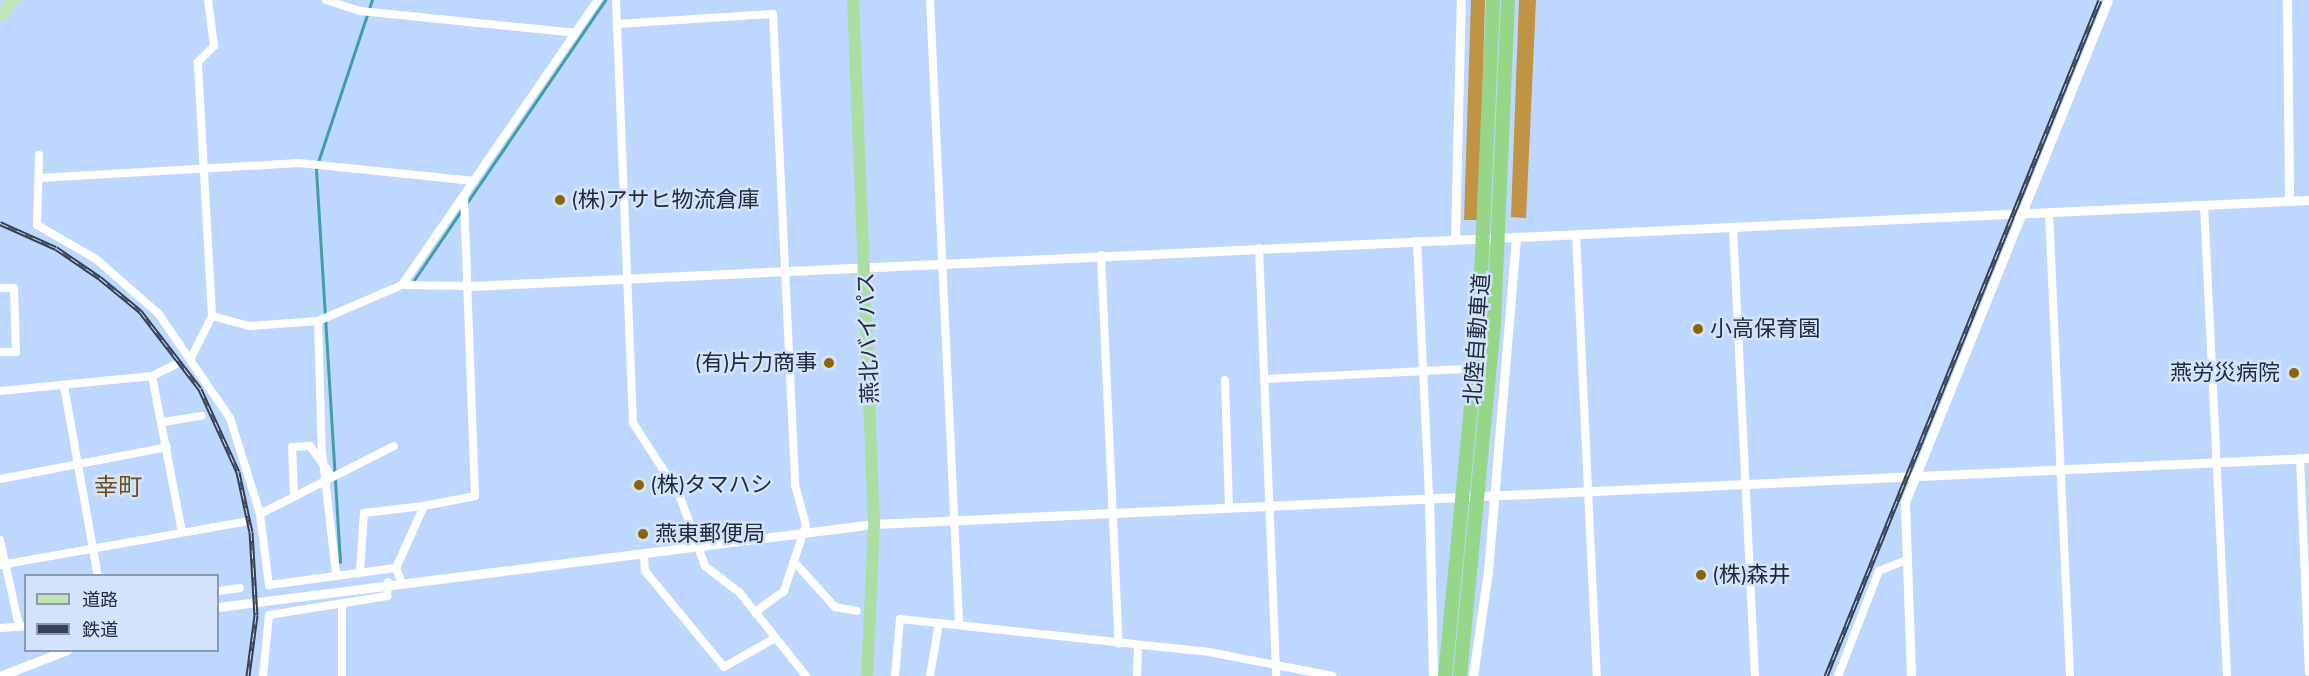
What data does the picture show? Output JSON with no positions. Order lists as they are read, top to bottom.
{
  "streets": {
    "highway": ["燕北バイパス", "北陸自動車道"]
  },
  "districts": ["幸町"],
  "places": [
    "(株)アサヒ物流倉庫",
    "小高保育園",
    "(有)片力商事",
    "燕労災病院",
    "(株)タマハシ",
    "燕東郵便局",
    "(株)森井"
  ],
  "legend": ["道路", "鉄道"]
}
